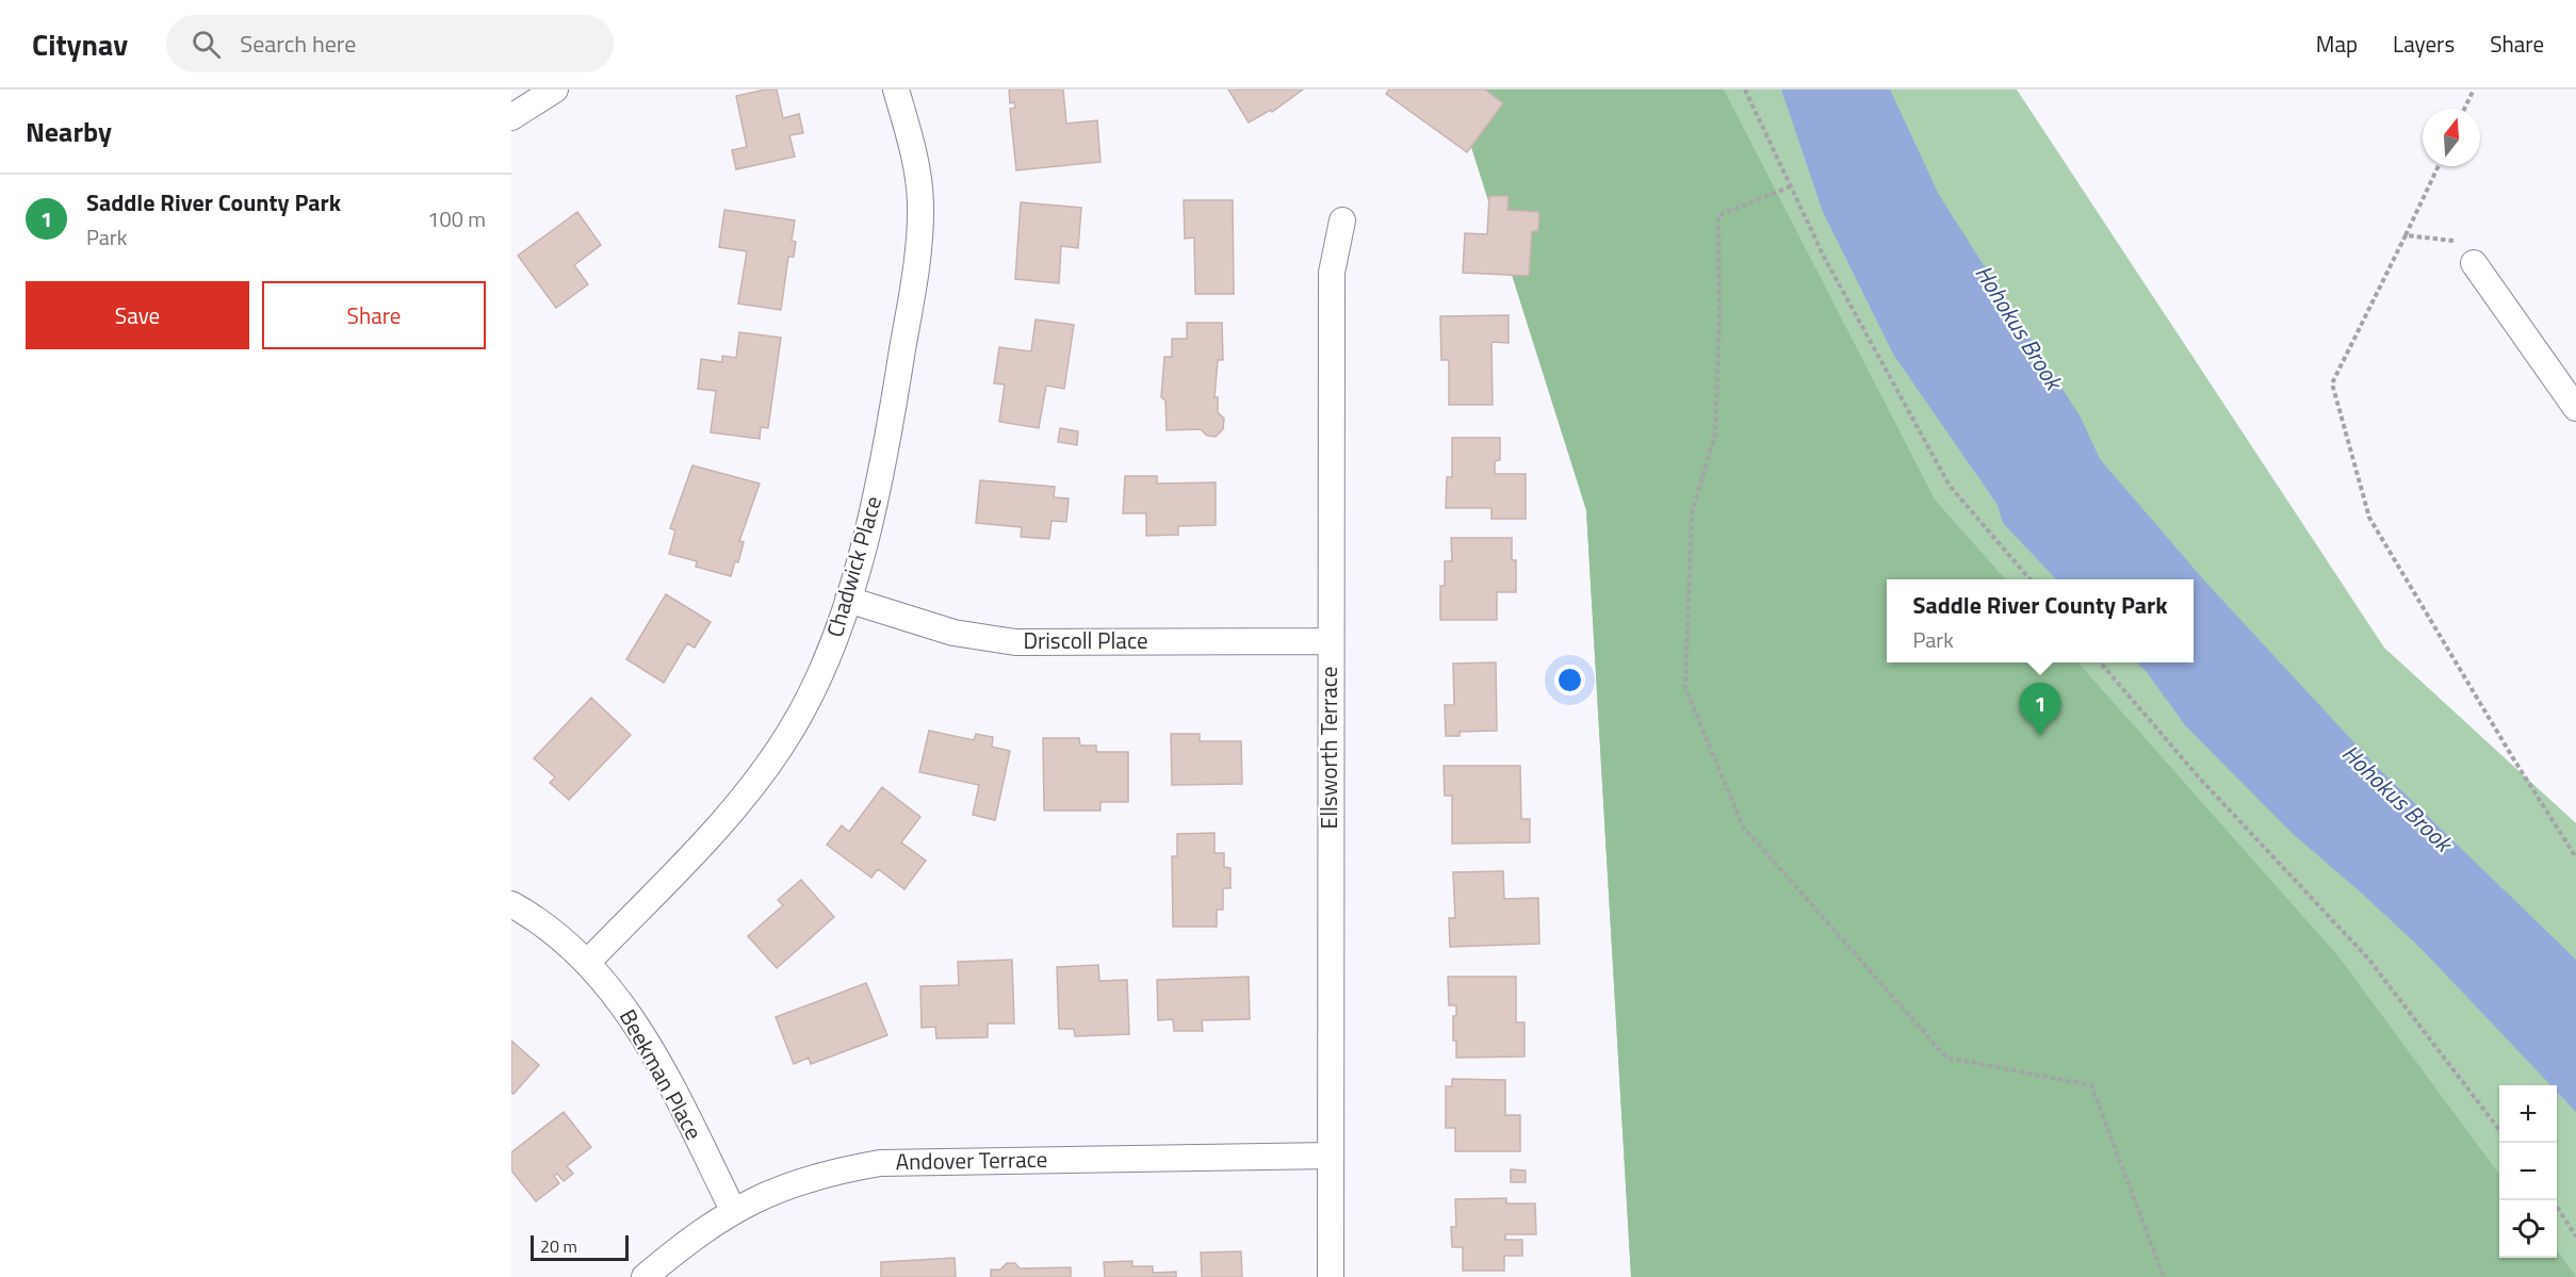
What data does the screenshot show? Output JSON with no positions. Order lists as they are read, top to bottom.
{
  "streets": {
    "street": [
      "Chadwick Place",
      "Driscoll Place",
      "Ellsworth Terrace",
      "Beekman Place",
      "Andover Terrace"
    ]
  },
  "crossings": [
    ["Chadwick Place", "Driscoll Place"],
    ["Chadwick Place", "Beekman Place"],
    ["Driscoll Place", "Ellsworth Terrace"],
    ["Ellsworth Terrace", "Andover Terrace"],
    ["Beekman Place", "Andover Terrace"]
  ],
  "water": ["Hohokus Brook"],
  "scale_bar": "20 m",
  "north": "top",
  "page": {
    "header": "Citynav",
    "search": "Search here",
    "nav": ["Map", "Layers", "Share"],
    "heading": "Nearby",
    "list": [
      {
        "mark": "1",
        "name": "Saddle River County Park",
        "note": "Park",
        "value": "100 m"
      }
    ],
    "buttons": ["Save", "Share"],
    "popup": ["Saddle River County Park", "Park"],
    "pins": "1",
    "map_buttons": ["+", "−"],
    "scale": "20 m"
  }
}
